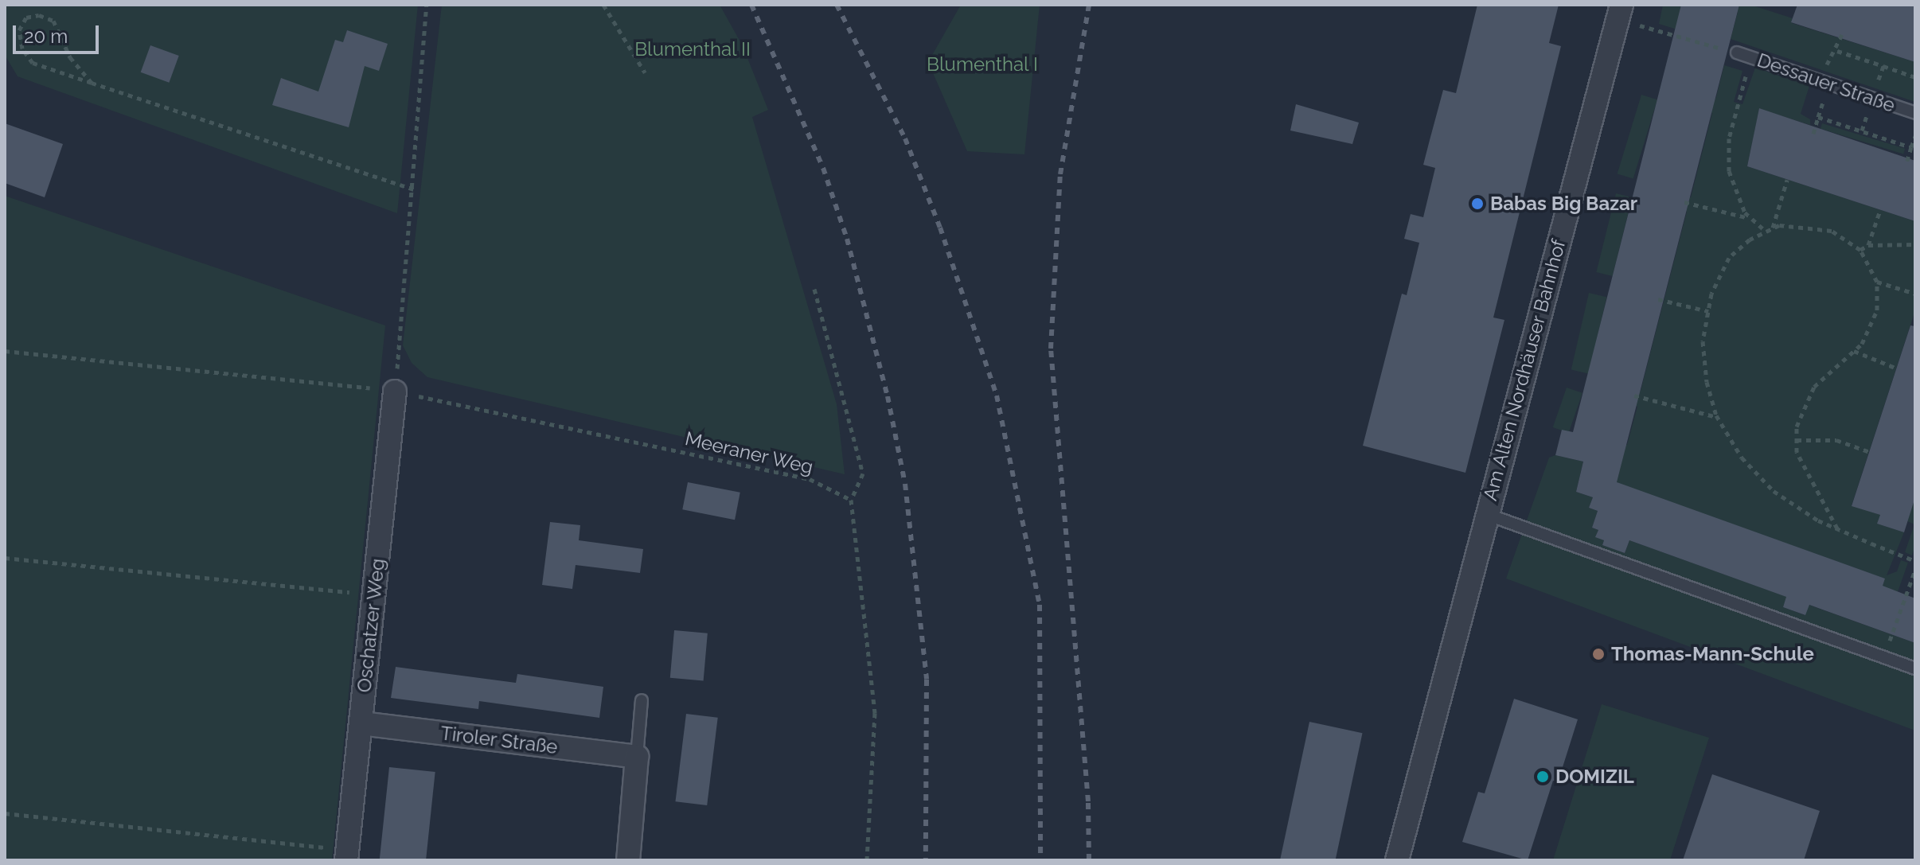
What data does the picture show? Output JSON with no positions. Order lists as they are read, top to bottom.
{
  "streets": {
    "street": ["Am Alten Nordhäuser Bahnhof", "Oschatzer Weg", "Tiroler Straße"],
    "lane": ["Dessauer Straße"],
    "path": ["Meeraner Weg"]
  },
  "crossings": [
    ["Meeraner Weg", "Oschatzer Weg"],
    ["Oschatzer Weg", "Tiroler Straße"]
  ],
  "parks": ["Blumenthal II", "Blumenthal I"],
  "places": ["Babas Big Bazar", "Thomas-Mann-Schule", "DOMIZIL"],
  "scale_bar": "20 m"
}
